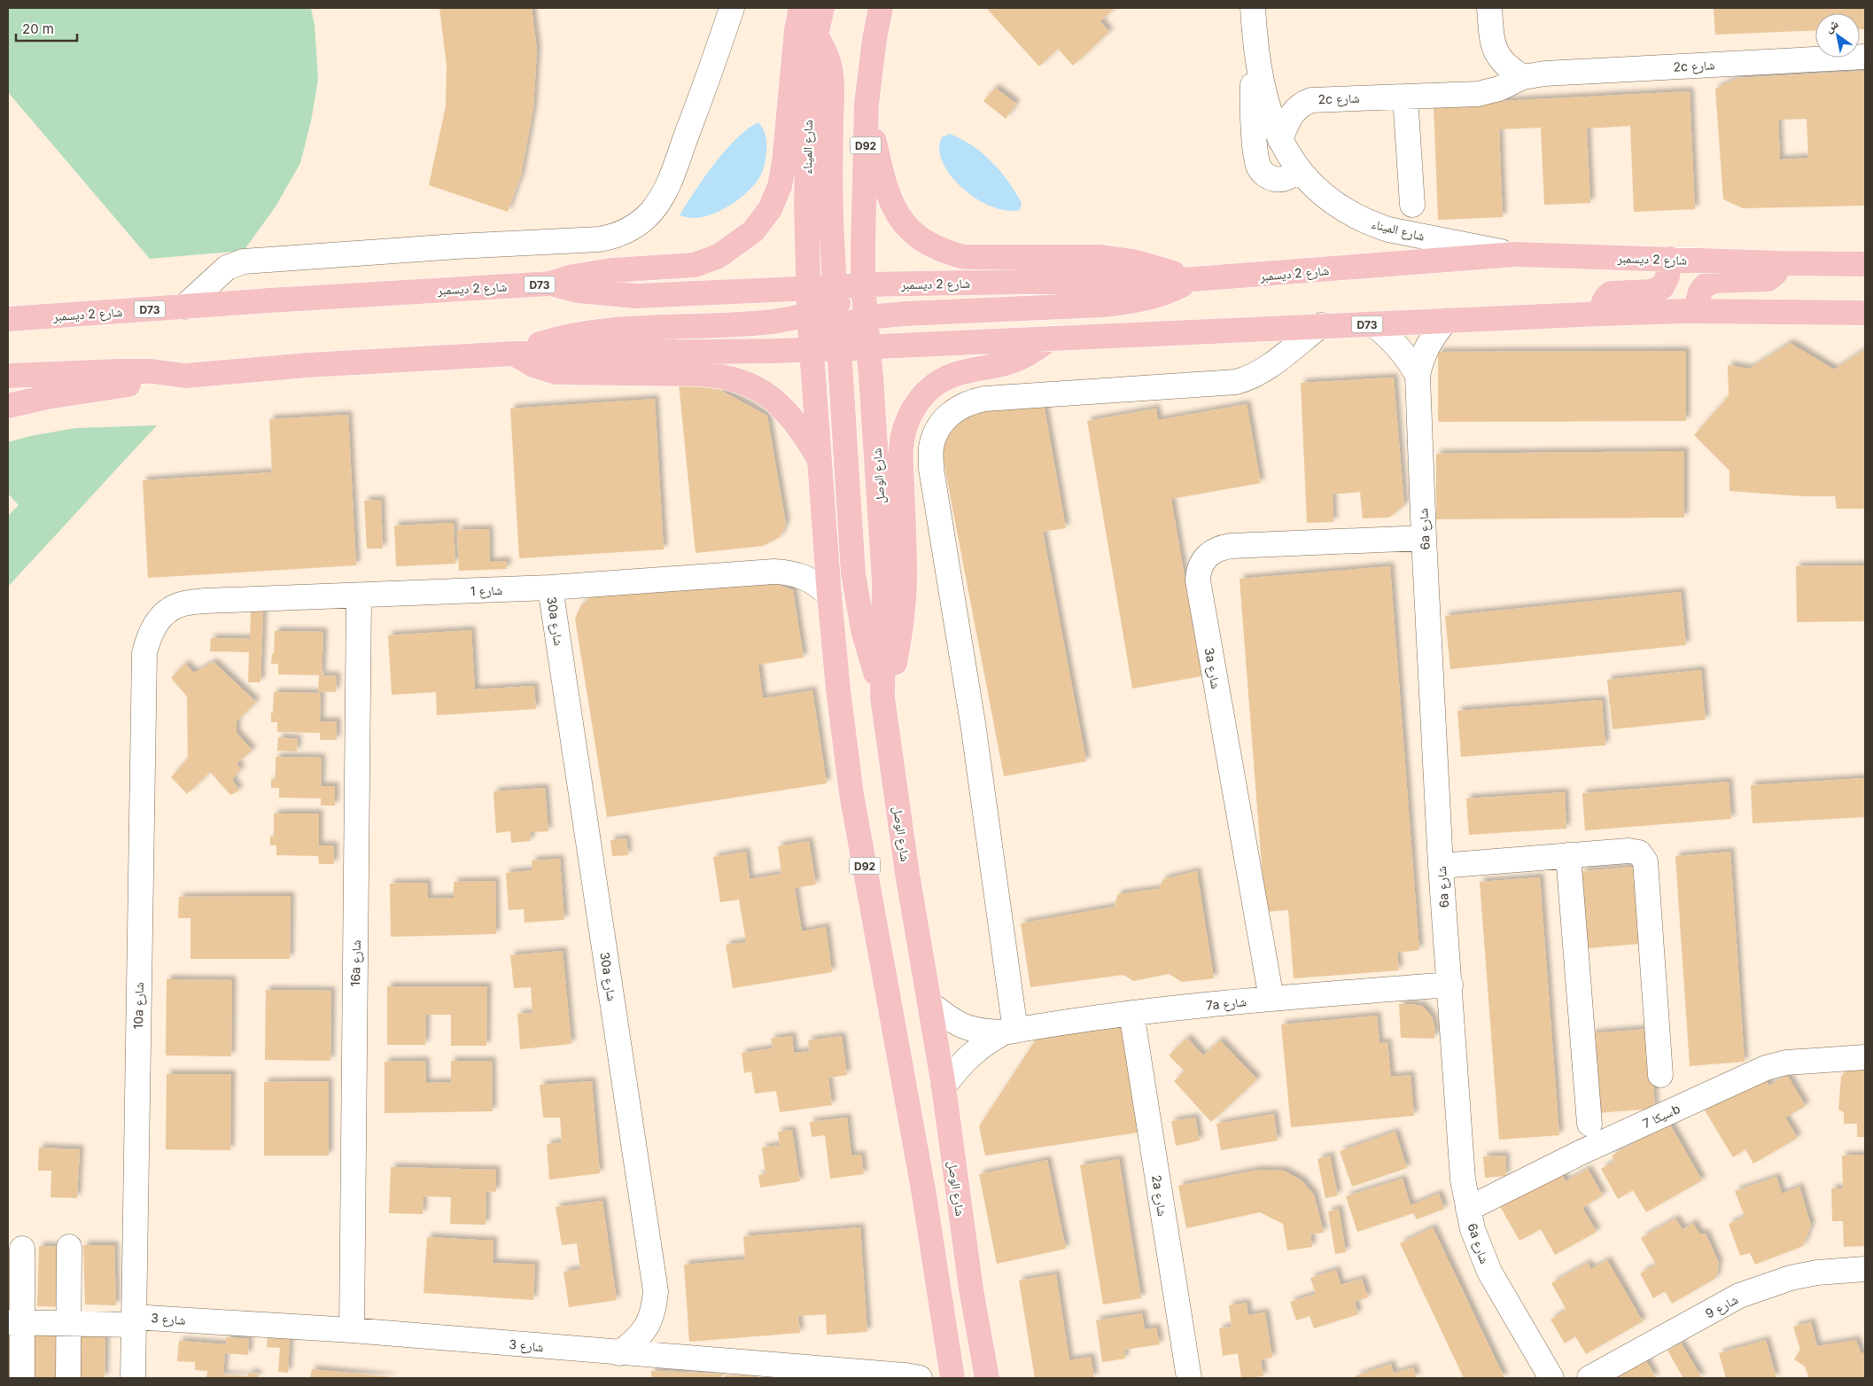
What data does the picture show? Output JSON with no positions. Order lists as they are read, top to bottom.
{
  "streets": {
    "main road": [
      "D92",
      "شارع الميناء",
      "شارع 2 ديسمبر",
      "D73",
      "شارع الوصل"
    ],
    "street": [
      "2c شارع",
      "6a شارع",
      "شارع 1",
      "30a شارع",
      "3a شارع",
      "16a شارع",
      "7a شارع",
      "10a شارع",
      "سيكا 7b",
      "2a شارع",
      "شارع 9",
      "شارع 3"
    ]
  },
  "crossings": [
    ["2c شارع", "شارع الميناء"],
    ["D92", "شارع 2 ديسمبر"],
    ["D92", "شارع الوصل"],
    ["D92", "شارع 1"],
    ["شارع الميناء", "شارع 2 ديسمبر"],
    ["شارع 2 ديسمبر", "شارع الوصل"],
    ["D73", "شارع الوصل"],
    ["D73", "6a شارع"],
    ["شارع الوصل", "7a شارع"],
    ["6a شارع", "3a شارع"],
    ["6a شارع", "7a شارع"],
    ["6a شارع", "سيكا 7b"],
    ["شارع 1", "30a شارع"],
    ["شارع 1", "16a شارع"],
    ["شارع 1", "10a شارع"],
    ["30a شارع", "شارع 3"],
    ["3a شارع", "7a شارع"],
    ["16a شارع", "شارع 3"],
    ["7a شارع", "2a شارع"],
    ["10a شارع", "شارع 3"]
  ],
  "scale_bar": "20 m",
  "north": "top left"
}
